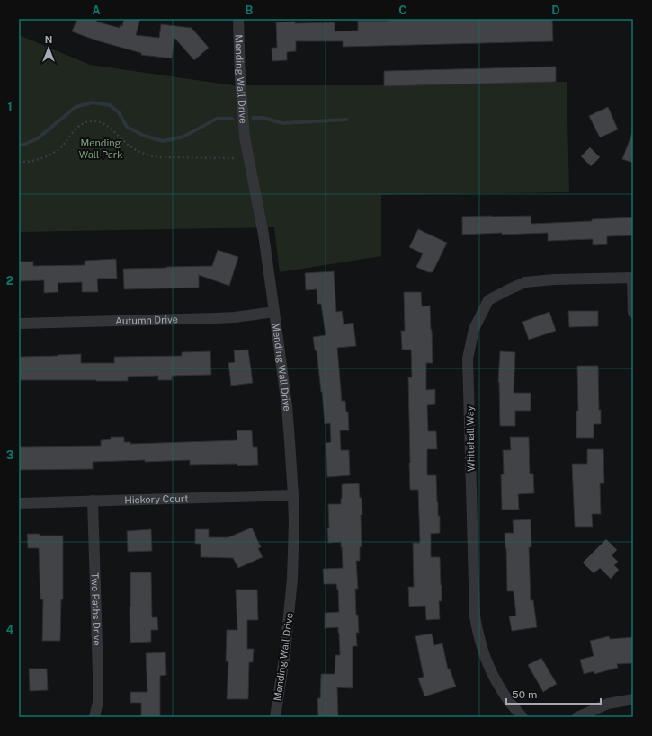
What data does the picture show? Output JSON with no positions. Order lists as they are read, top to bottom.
{
  "streets": {
    "street": [
      "Mending Wall Drive",
      "Autumn Drive",
      "Whitehall Way",
      "Hickory Court",
      "Two Paths Drive"
    ]
  },
  "crossings": [
    ["Mending Wall Drive", "Autumn Drive"],
    ["Mending Wall Drive", "Hickory Court"],
    ["Hickory Court", "Two Paths Drive"]
  ],
  "parks": ["Mending Wall Park"],
  "scale_bar": "50 m",
  "north": "top",
  "grid": {
    "columns": [
      "A",
      "B",
      "C",
      "D"
    ],
    "rows": [
      "1",
      "2",
      "3",
      "4"
    ]
  }
}
